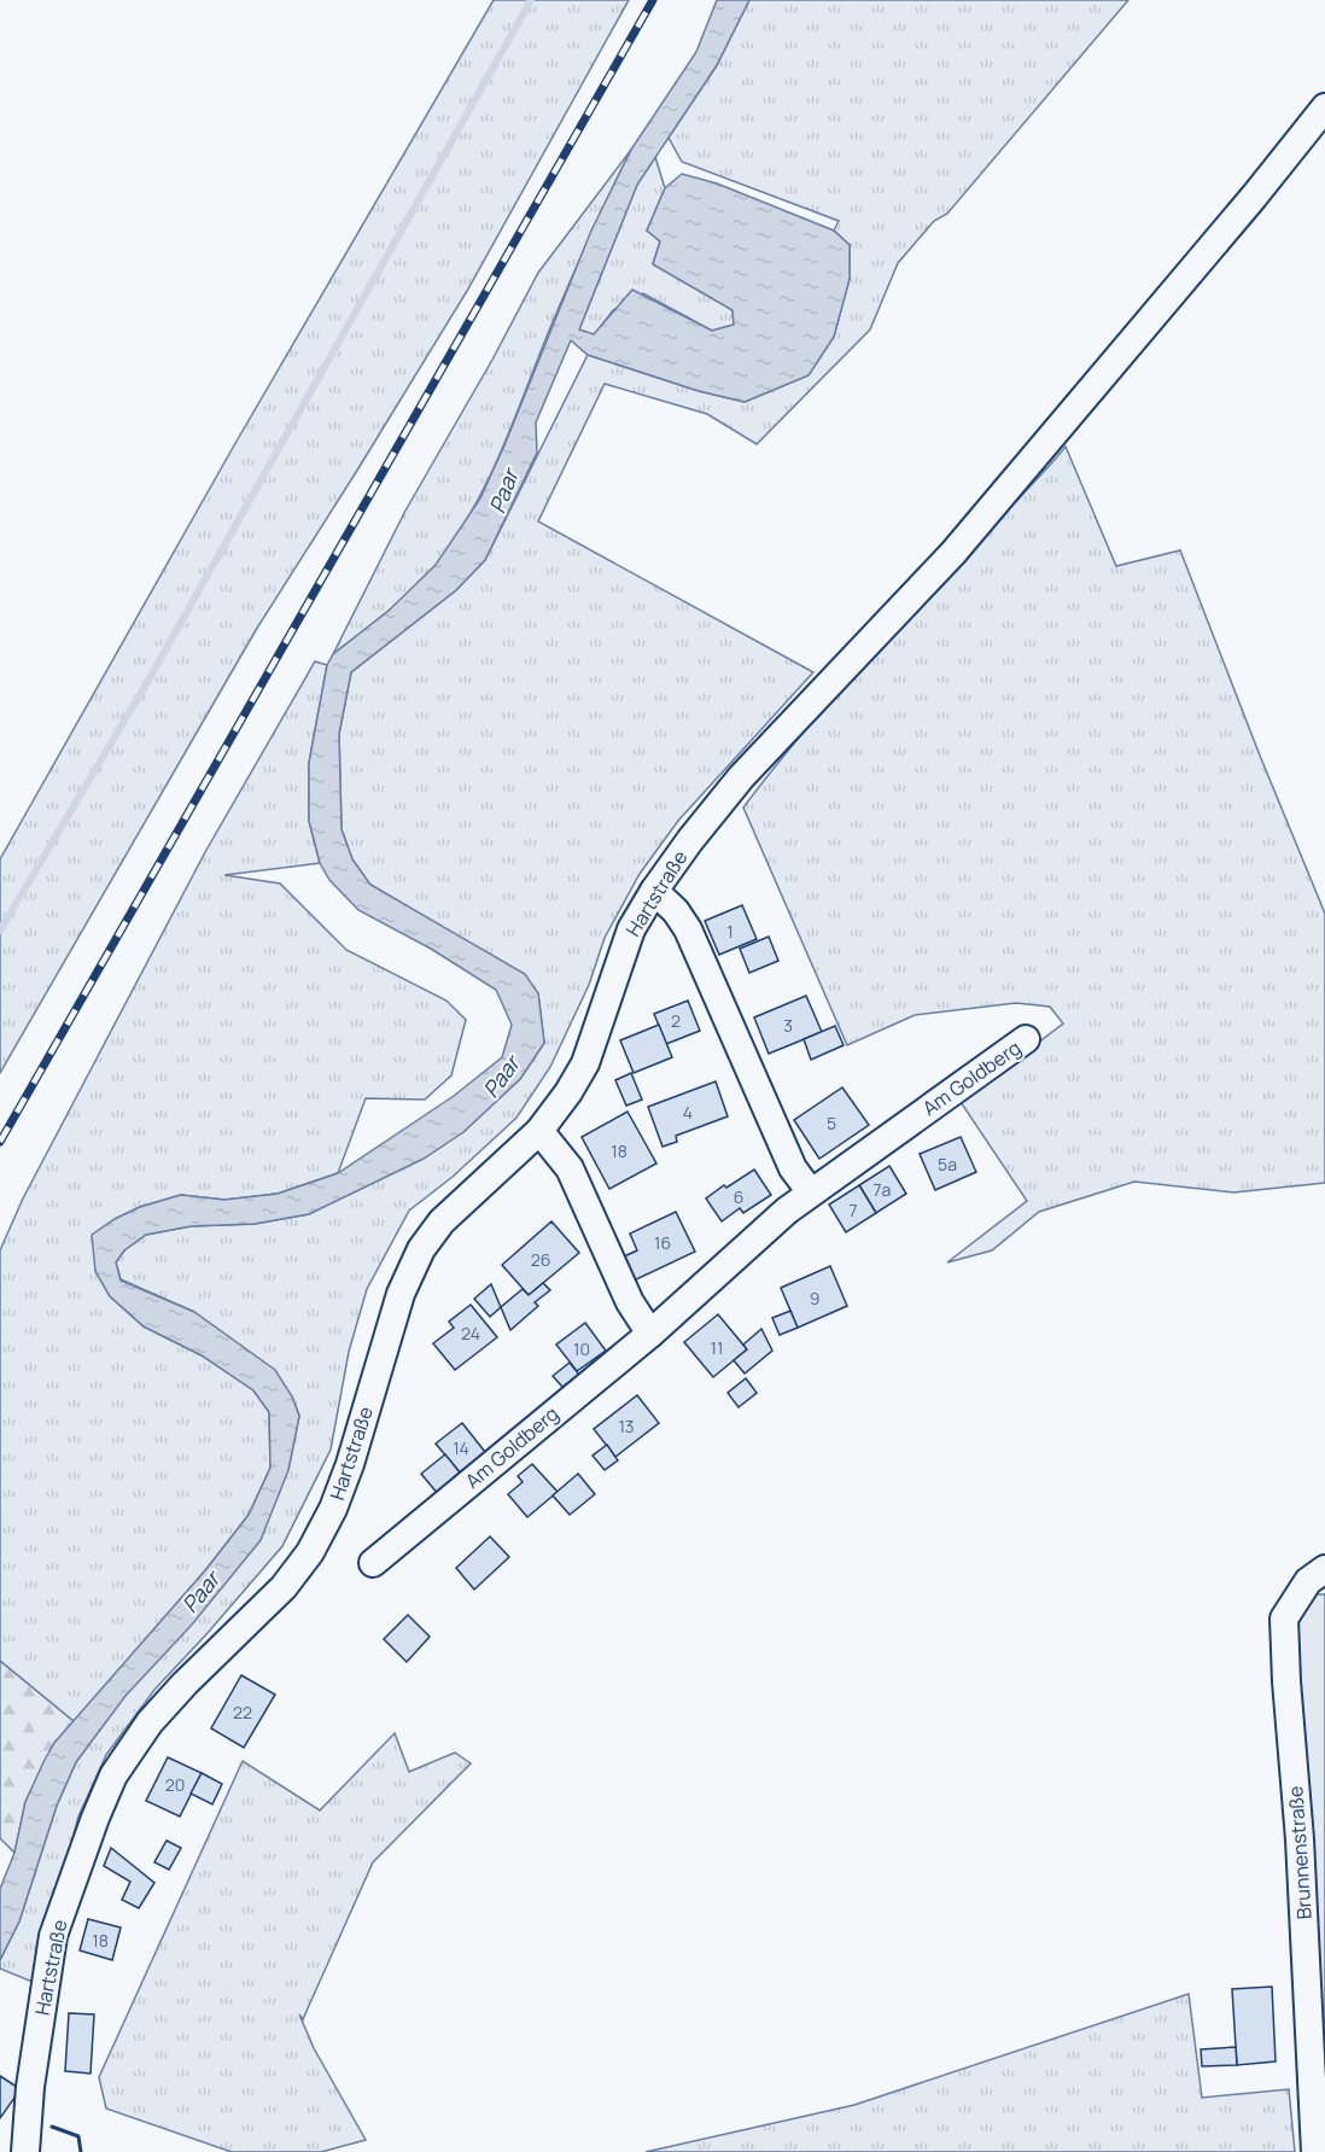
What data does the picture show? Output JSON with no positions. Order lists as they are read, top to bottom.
{
  "streets": {
    "street": ["Hartstraße", "Am Goldberg", "Brunnenstraße"]
  },
  "water": ["Paar"],
  "house_numbers": [
    "1",
    "2",
    "3",
    "4",
    "5",
    "18",
    "5a",
    "7a",
    "6",
    "7",
    "16",
    "26",
    "9",
    "24",
    "11",
    "10",
    "13",
    "14",
    "22",
    "20",
    "18"
  ]
}
